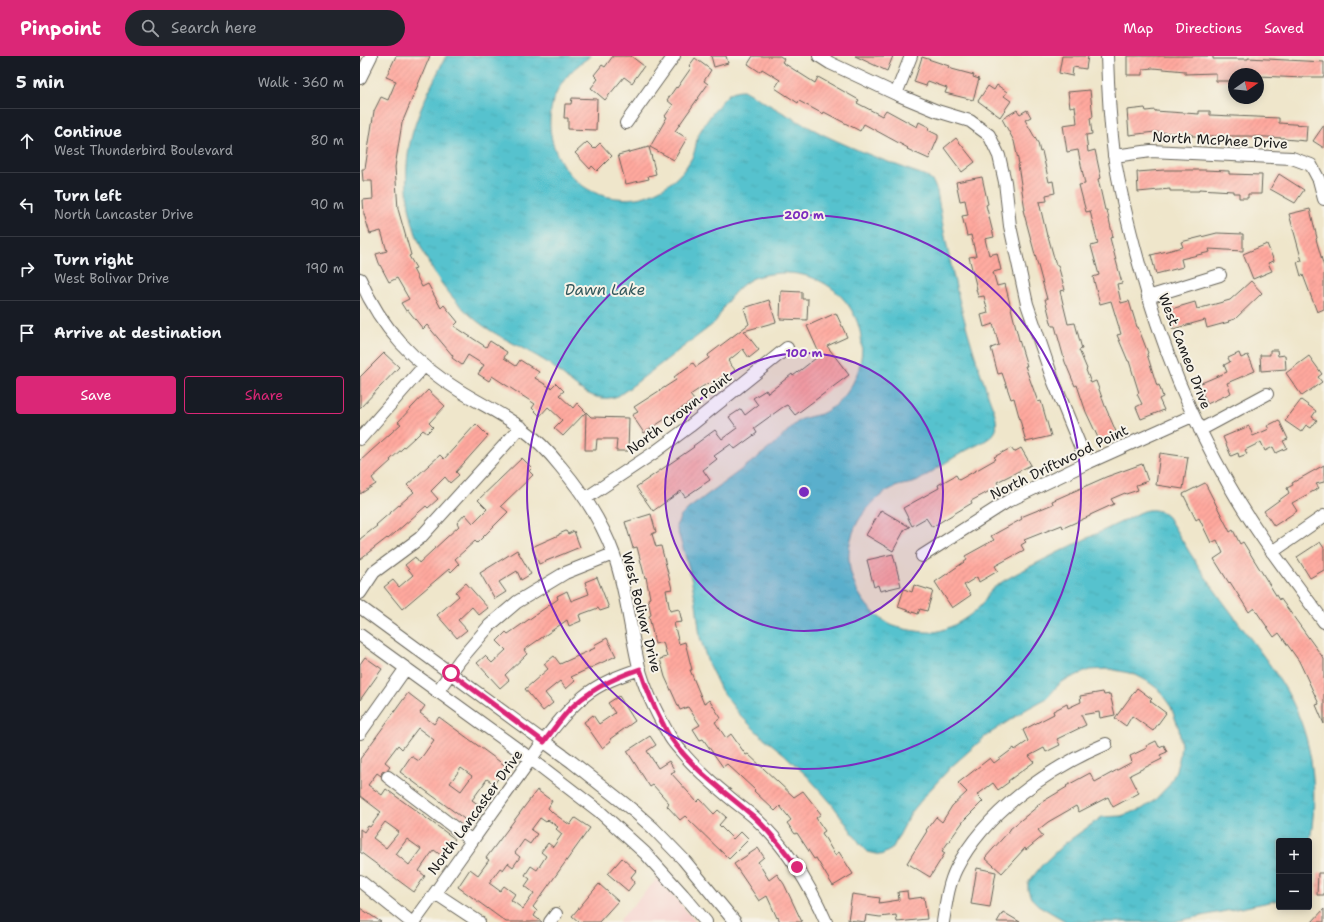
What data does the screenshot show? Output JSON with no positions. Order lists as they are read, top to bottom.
{
  "streets": {
    "street": [
      "North McPhee Drive",
      "West Cameo Drive",
      "North Crown Point",
      "North Driftwood Point",
      "West Bolivar Drive",
      "North Lancaster Drive"
    ]
  },
  "crossings": [
    ["North McPhee Drive", "West Cameo Drive"],
    ["West Cameo Drive", "North Driftwood Point"],
    ["North Crown Point", "West Bolivar Drive"],
    ["West Bolivar Drive", "North Lancaster Drive"]
  ],
  "water": ["Dawn Lake"],
  "north": "right",
  "page": {
    "header": "Pinpoint",
    "search": "Search here",
    "nav": ["Map", "Directions", "Saved"],
    "heading": ["5 min", "Walk · 360 m"],
    "list": [
      ["Continue", "West Thunderbird Boulevard", "80 m"],
      ["Turn left", "North Lancaster Drive", "90 m"],
      ["Turn right", "West Bolivar Drive", "190 m"],
      "Arrive at destination"
    ],
    "buttons": ["Save", "Share"],
    "map_buttons": ["+", "−"]
  },
  "rings": ["200 m", "100 m"]
}
